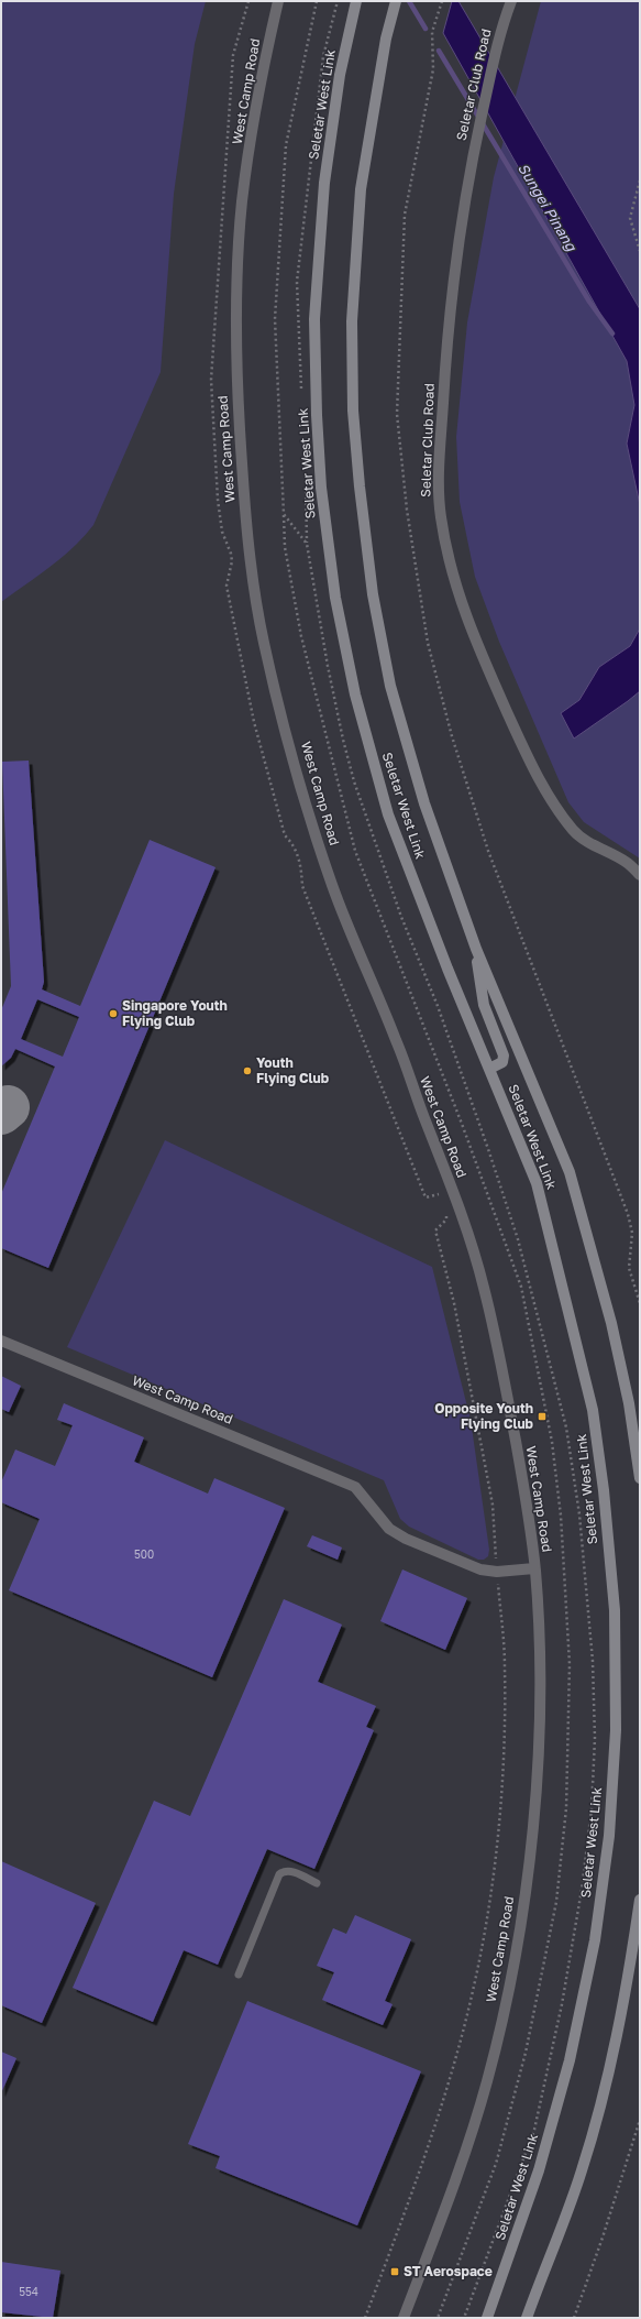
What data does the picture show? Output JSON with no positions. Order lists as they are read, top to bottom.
{
  "streets": {
    "main road": ["Seletar West Link"],
    "street": ["Seletar Club Road", "West Camp Road"]
  },
  "water": ["Sungei Pinang"],
  "places": {
    "other": ["Singapore Youth Flying Club", "Youth Flying Club"],
    "transit": ["Opposite Youth Flying Club", "ST Aerospace"]
  },
  "house_numbers": ["500", "554"]
}
